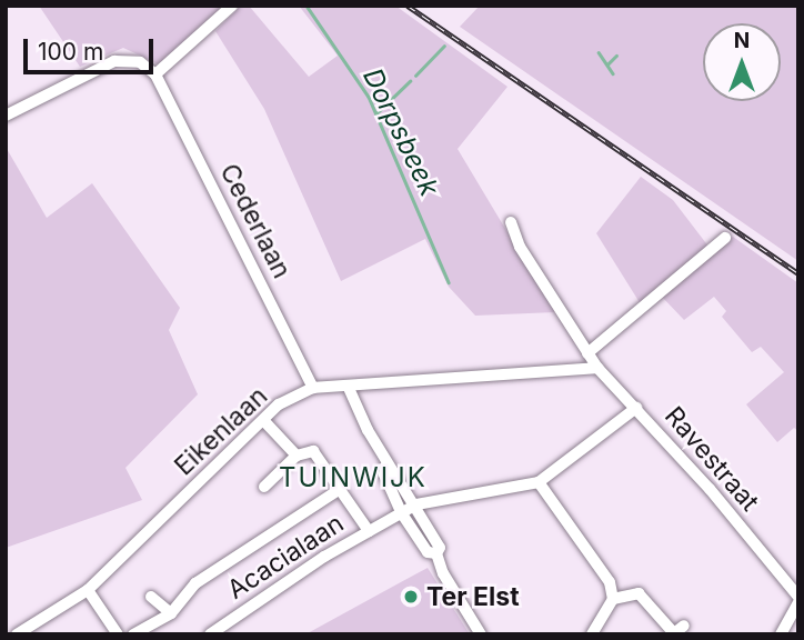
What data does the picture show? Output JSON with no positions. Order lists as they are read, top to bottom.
{
  "streets": {
    "street": [
      "Cederlaan",
      "Eikenlaan",
      "Ravestraat",
      "Acacialaan"
    ]
  },
  "crossings": [
    ["Cederlaan", "Eikenlaan"],
    ["Eikenlaan", "Ravestraat"],
    ["Ravestraat", "Acacialaan"]
  ],
  "districts": ["TUINWIJK"],
  "water": ["Dorpsbeek"],
  "places": ["Ter Elst"],
  "scale_bar": "100 m",
  "north": "top"
}
